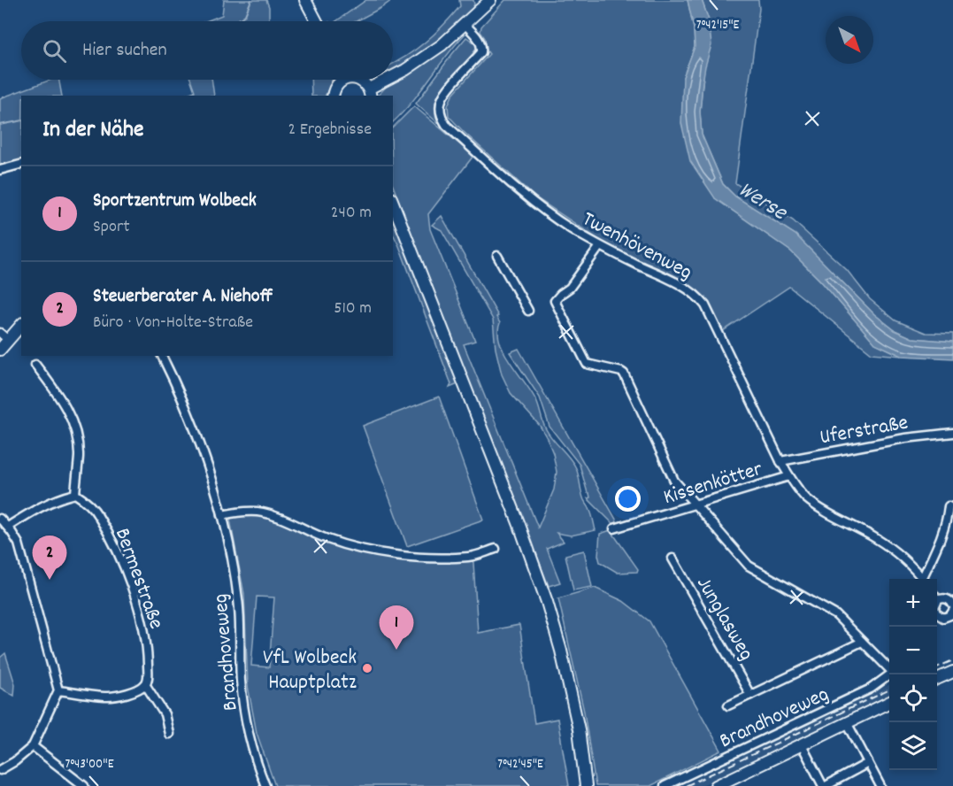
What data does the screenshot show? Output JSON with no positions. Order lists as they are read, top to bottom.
{
  "streets": {
    "street": [
      "Twenhövenweg",
      "Uferstraße",
      "Kissenkötter",
      "Bermestraße",
      "Junglasweg",
      "Brandhoveweg"
    ]
  },
  "crossings": [
    ["Twenhövenweg", "Uferstraße"],
    ["Twenhövenweg", "Kissenkötter"]
  ],
  "water": ["Werse"],
  "places": ["VfL Wolbeck Hauptplatz"],
  "north": "bottom right",
  "page": {
    "search": "Hier suchen",
    "heading": ["In der Nähe", "2 Ergebnisse"],
    "list": [
      {
        "mark": "1",
        "name": "Sportzentrum Wolbeck",
        "note": "Sport",
        "value": "240 m"
      },
      {
        "mark": "2",
        "name": "Steuerberater A. Niehoff",
        "note": "Büro · Von-Holte-Straße",
        "value": "510 m"
      }
    ],
    "pins": ["2", "1"],
    "map_buttons": ["+", "−"]
  },
  "coordinates": ["7°42'15\"E", "7°43'00\"E", "7°42'45\"E"]
}
